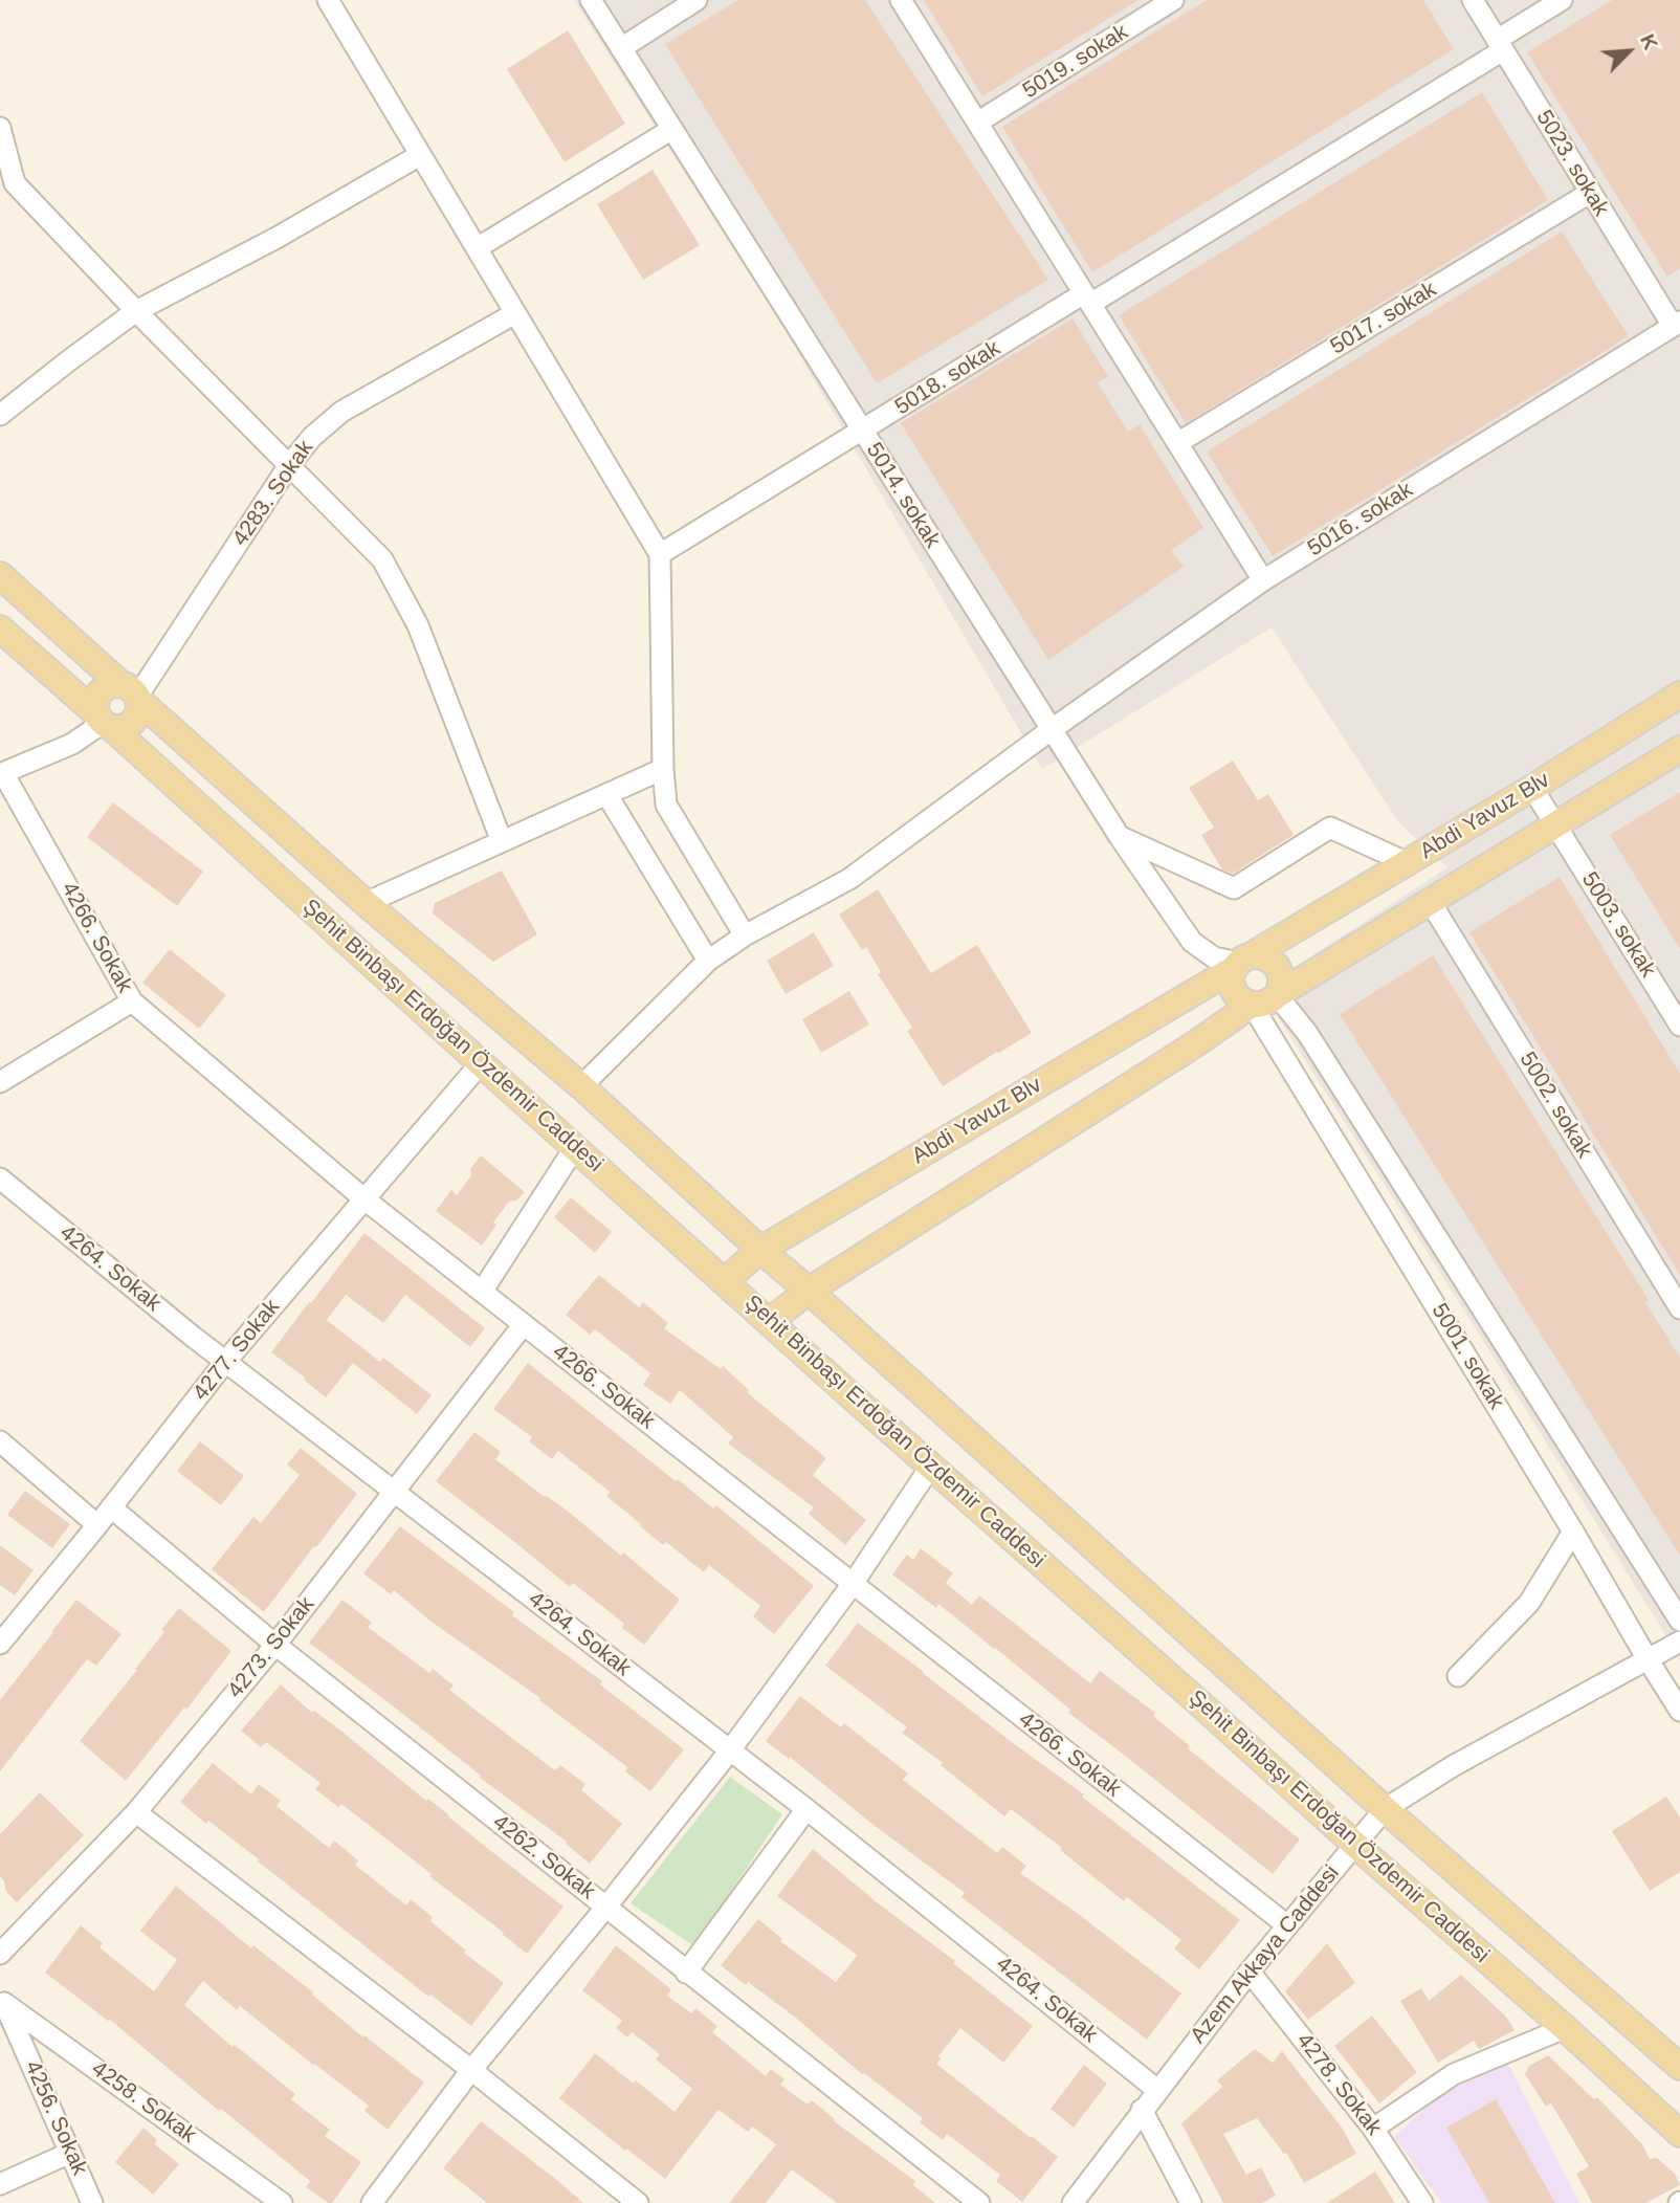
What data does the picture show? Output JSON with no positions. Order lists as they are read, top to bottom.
{
  "streets": {
    "main road": ["Abdi Yavuz Blv", "Şehit Binbaşı Erdoğan Özdemir Caddesi"],
    "street": [
      "5019. sokak",
      "5023. sokak",
      "5017. sokak",
      "5018. sokak",
      "4283. Sokak",
      "5014. sokak",
      "5016. sokak",
      "5003. sokak",
      "4266. Sokak",
      "5002. sokak",
      "4264. Sokak",
      "4277. Sokak",
      "5001. sokak",
      "4273. Sokak",
      "4262. Sokak",
      "Azem Akkaya Caddesi",
      "4278. Sokak",
      "4258. Sokak",
      "4256. Sokak"
    ]
  },
  "crossings": [
    ["5023. sokak", "5017. sokak"],
    ["5023. sokak", "5018. sokak"],
    ["5023. sokak", "5016. sokak"],
    ["5018. sokak", "5014. sokak"],
    ["4283. Sokak", "Şehit Binbaşı Erdoğan Özdemir Caddesi"],
    ["5014. sokak", "5016. sokak"],
    ["5014. sokak", "Abdi Yavuz Blv"],
    ["5014. sokak", "5001. sokak"],
    ["5016. sokak", "Şehit Binbaşı Erdoğan Özdemir Caddesi"],
    ["Abdi Yavuz Blv", "5003. sokak"],
    ["Abdi Yavuz Blv", "Şehit Binbaşı Erdoğan Özdemir Caddesi"],
    ["Abdi Yavuz Blv", "5002. sokak"],
    ["Abdi Yavuz Blv", "5001. sokak"],
    ["4266. Sokak", "4277. Sokak"],
    ["4266. Sokak", "4273. Sokak"],
    ["4266. Sokak", "Azem Akkaya Caddesi"],
    ["Şehit Binbaşı Erdoğan Özdemir Caddesi", "4277. Sokak"],
    ["Şehit Binbaşı Erdoğan Özdemir Caddesi", "Azem Akkaya Caddesi"],
    ["4264. Sokak", "4277. Sokak"],
    ["4264. Sokak", "4273. Sokak"],
    ["4264. Sokak", "Azem Akkaya Caddesi"],
    ["4277. Sokak", "4262. Sokak"],
    ["5001. sokak", "Azem Akkaya Caddesi"],
    ["4273. Sokak", "4262. Sokak"],
    ["Azem Akkaya Caddesi", "4278. Sokak"],
    ["4258. Sokak", "4256. Sokak"]
  ],
  "north": "top right"
}
